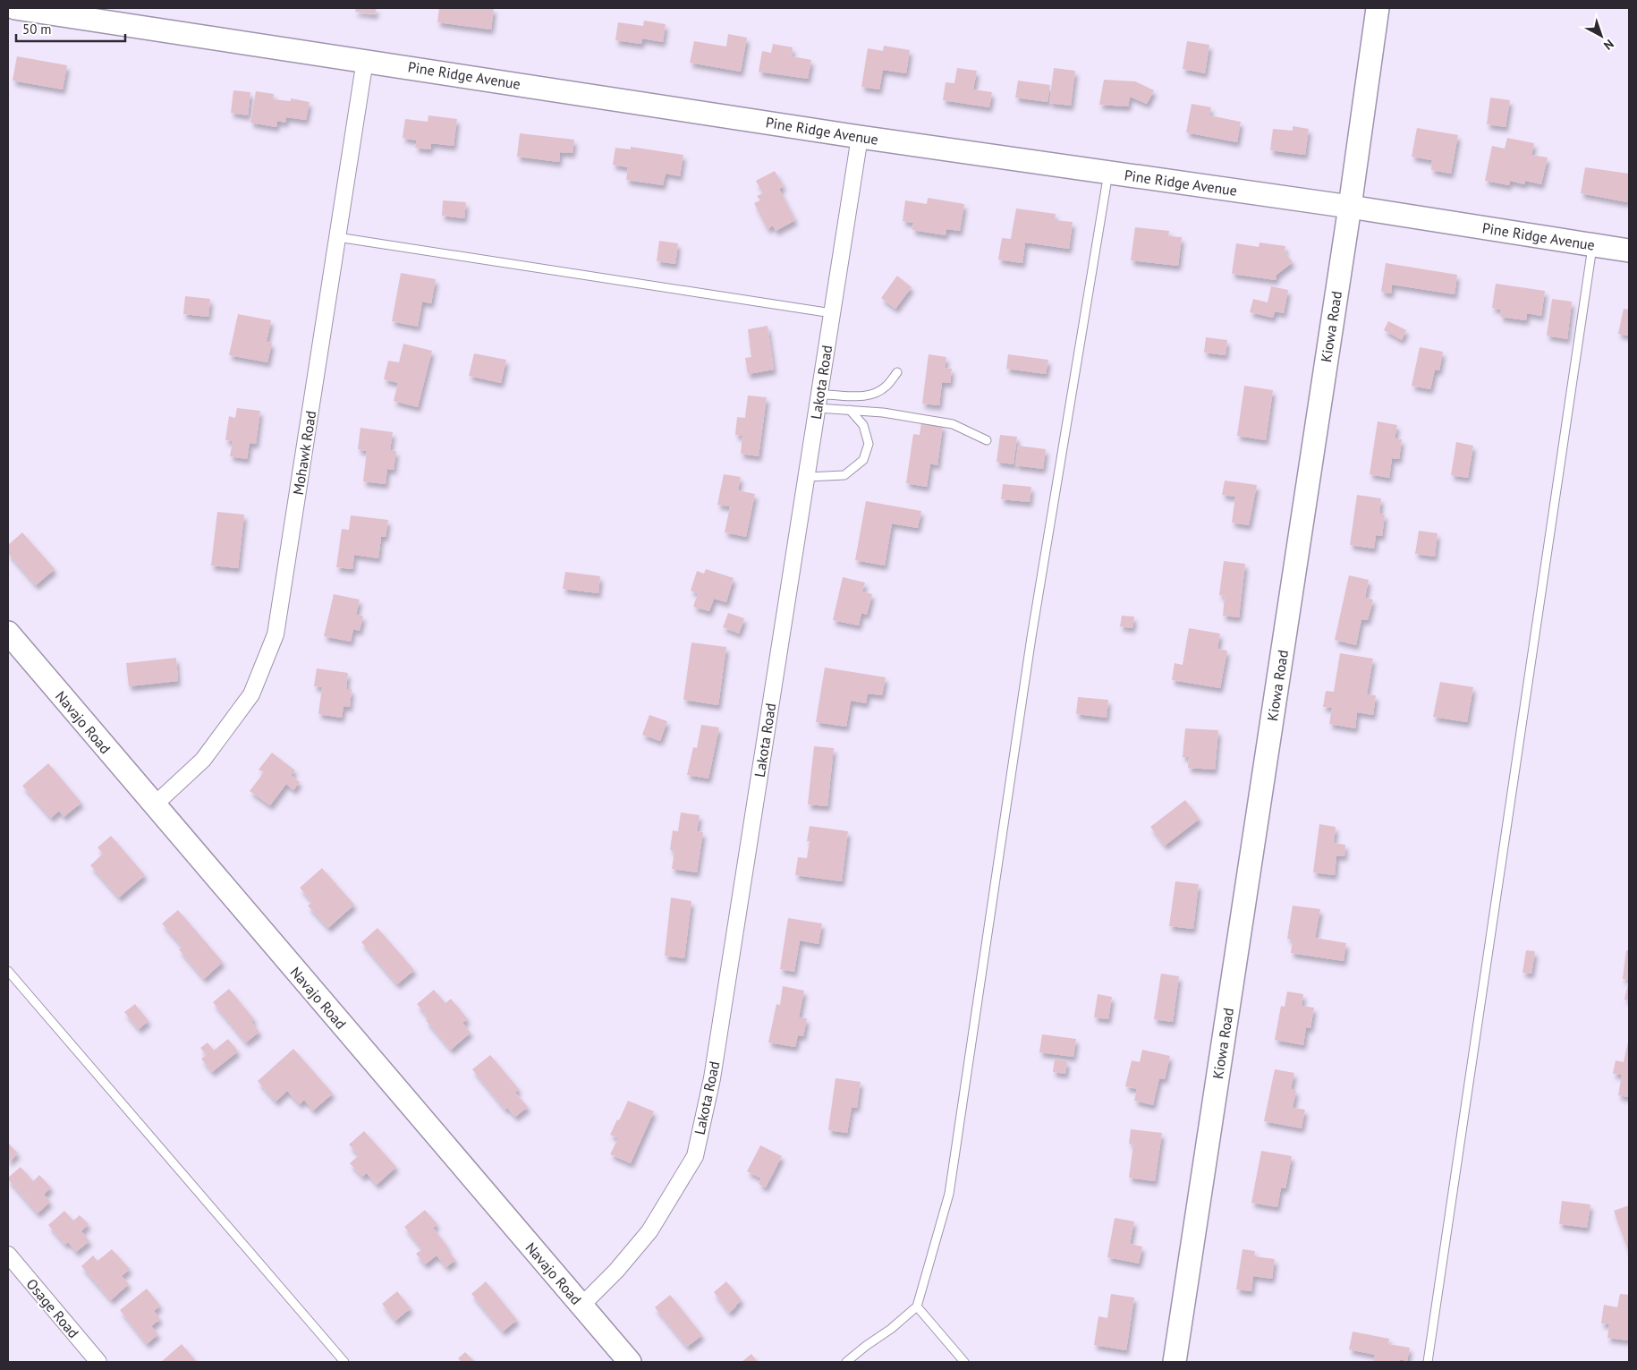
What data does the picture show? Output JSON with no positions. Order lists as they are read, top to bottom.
{
  "streets": {
    "street": [
      "Pine Ridge Avenue",
      "Kiowa Road",
      "Lakota Road",
      "Mohawk Road",
      "Navajo Road",
      "Osage Road"
    ]
  },
  "crossings": [
    ["Pine Ridge Avenue", "Kiowa Road"],
    ["Pine Ridge Avenue", "Lakota Road"],
    ["Pine Ridge Avenue", "Mohawk Road"],
    ["Lakota Road", "Navajo Road"],
    ["Mohawk Road", "Navajo Road"]
  ],
  "scale_bar": "50 m",
  "north": "bottom right"
}
